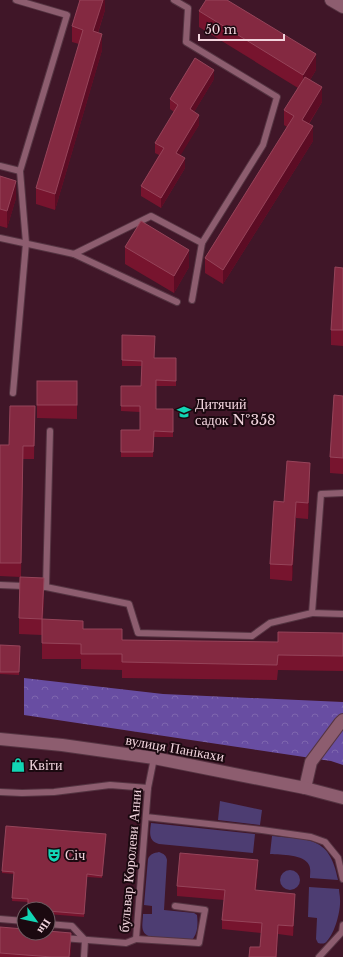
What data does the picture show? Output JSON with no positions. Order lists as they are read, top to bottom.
{
  "streets": {
    "street": ["вулиця Панікахи"],
    "lane": ["бульвар Королеви Анни"]
  },
  "crossings": [
    ["вулиця Панікахи", "бульвар Королеви Анни"]
  ],
  "places": {
    "school or university": ["Дитячий садок №358"],
    "shop": ["Квіти"],
    "theatre": ["Січ"]
  },
  "scale_bar": "50 m",
  "north": "bottom right"
}
